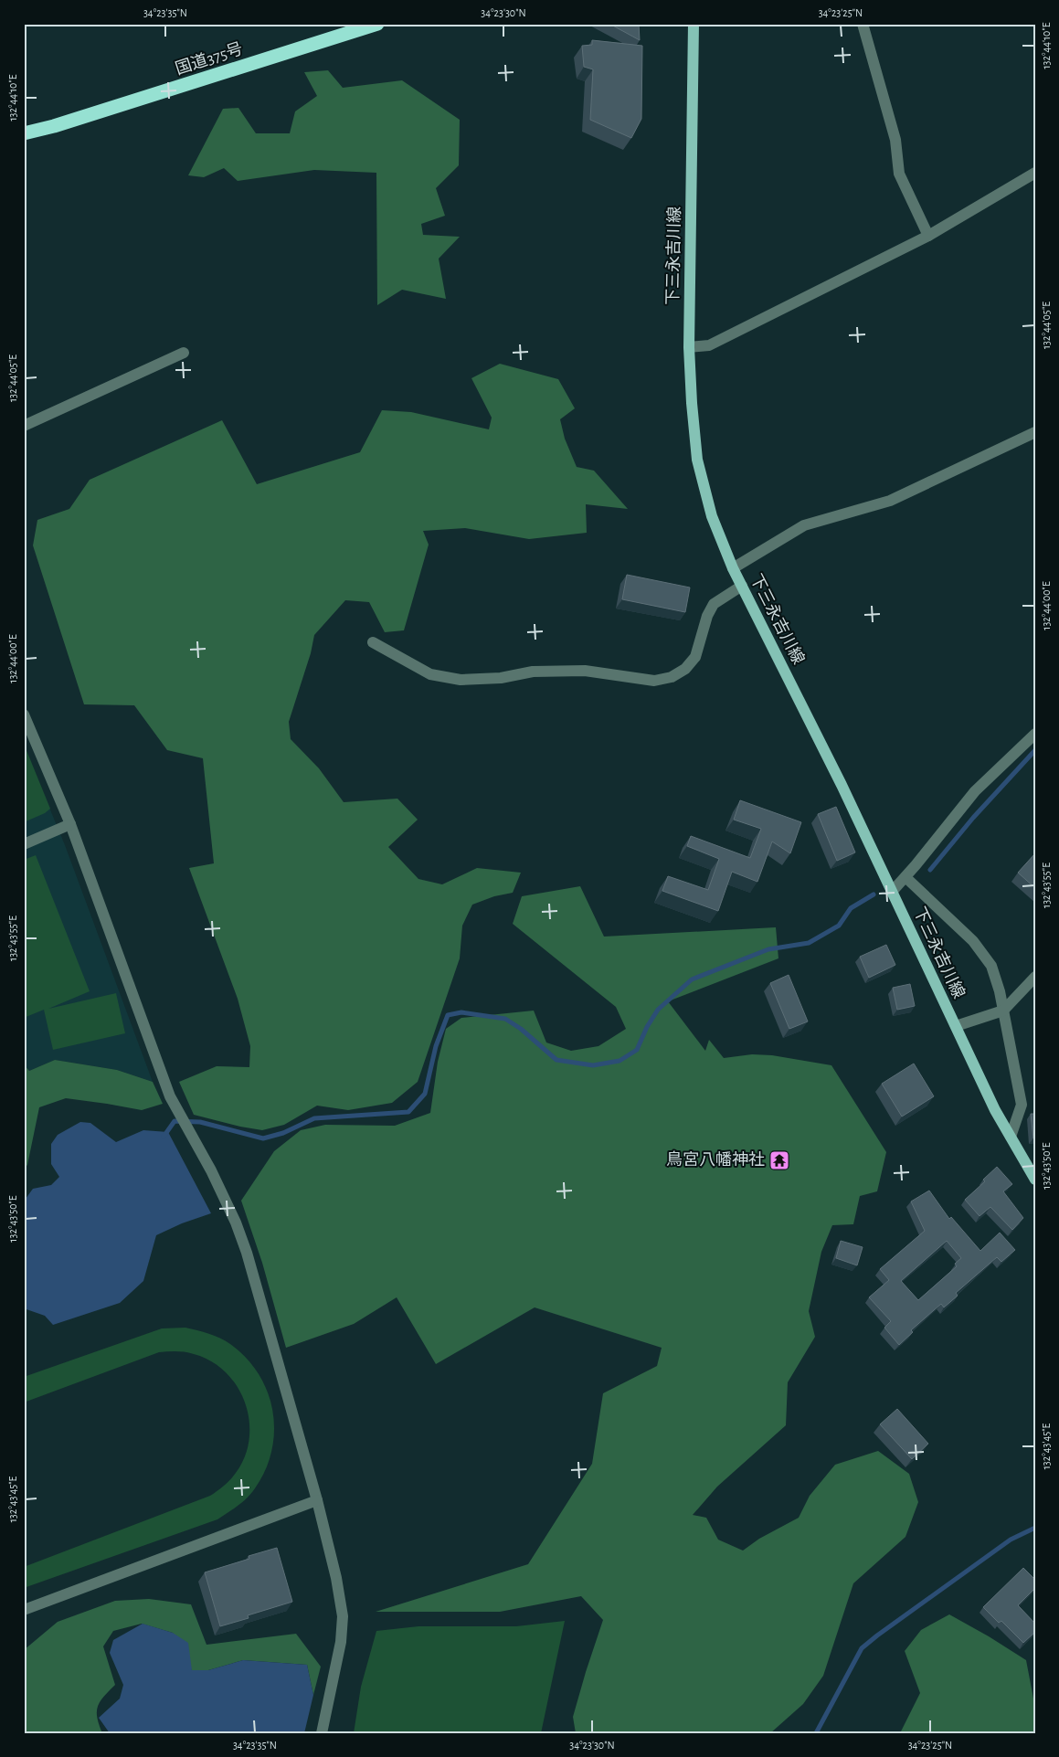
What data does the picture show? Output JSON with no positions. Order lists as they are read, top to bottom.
{
  "streets": {
    "highway": ["国道375号"],
    "main road": ["下三永吉川線"]
  },
  "places": {
    "temple": ["鳥宮八幡神社"]
  },
  "coordinates": [
    "34°23'35\"N",
    "34°23'30\"N",
    "34°23'25\"N",
    "132°44'10\"E",
    "132°44'05\"E",
    "132°44'00\"E",
    "132°43'55\"E",
    "132°43'50\"E",
    "132°43'45\"E"
  ]
}
